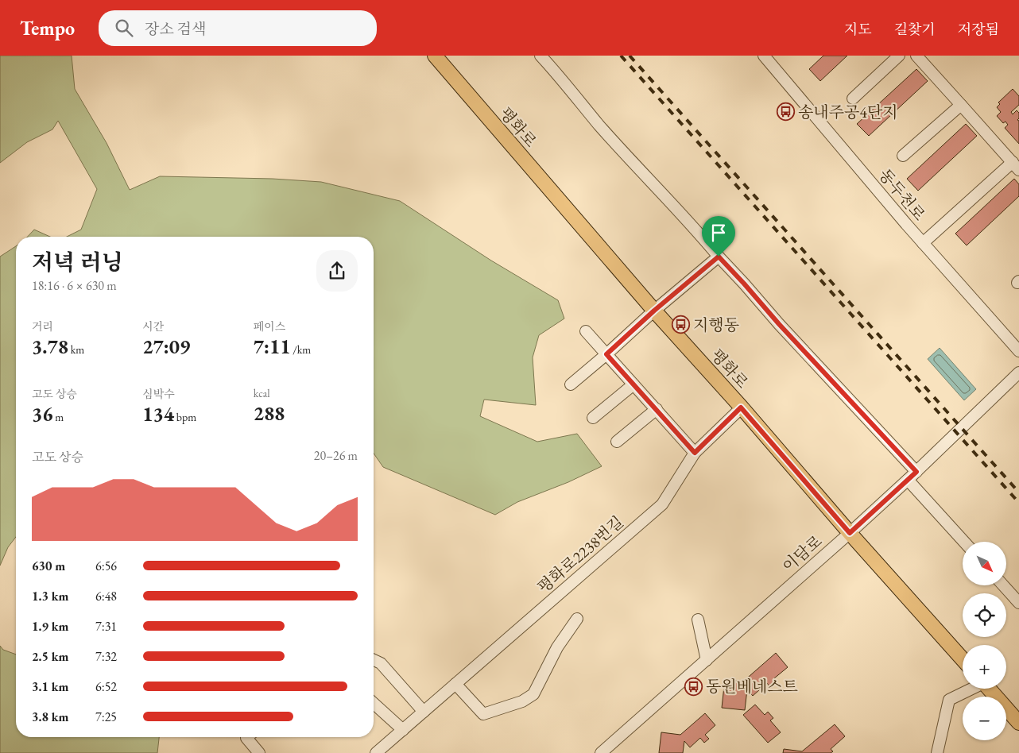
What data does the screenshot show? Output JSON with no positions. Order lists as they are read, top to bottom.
{
  "streets": {
    "main road": ["평화로"],
    "street": ["동두천로", "이담로", "평화로2238번길"]
  },
  "crossings": [
    ["평화로", "이담로"],
    ["평화로", "평화로2238번길"]
  ],
  "places": {
    "bus stop": ["송내주공4단지", "지행동", "동원베네스트"]
  },
  "north": "bottom right",
  "page": {
    "header": "Tempo",
    "search": "장소 검색",
    "nav": ["지도", "길찾기", "저장됨"],
    "heading": ["저녁 러닝", "18:16 · 6 × 630 m"],
    "stats": [
      ["거리", "3.78 km"],
      ["시간", "27:09"],
      ["페이스", "7:11 /km"],
      ["고도 상승", "36 m"],
      ["심박수", "134 bpm"],
      ["kcal", "288"]
    ],
    "chart": ["고도 상승", "20–26 m"],
    "map_buttons": ["+", "−"],
    "list": [
      {
        "name": "630 m",
        "note": "6:56"
      },
      {
        "name": "1.3 km",
        "note": "6:48"
      },
      {
        "name": "1.9 km",
        "note": "7:31"
      },
      {
        "name": "2.5 km",
        "note": "7:32"
      },
      {
        "name": "3.1 km",
        "note": "6:52"
      },
      {
        "name": "3.8 km",
        "note": "7:25"
      }
    ]
  }
}
